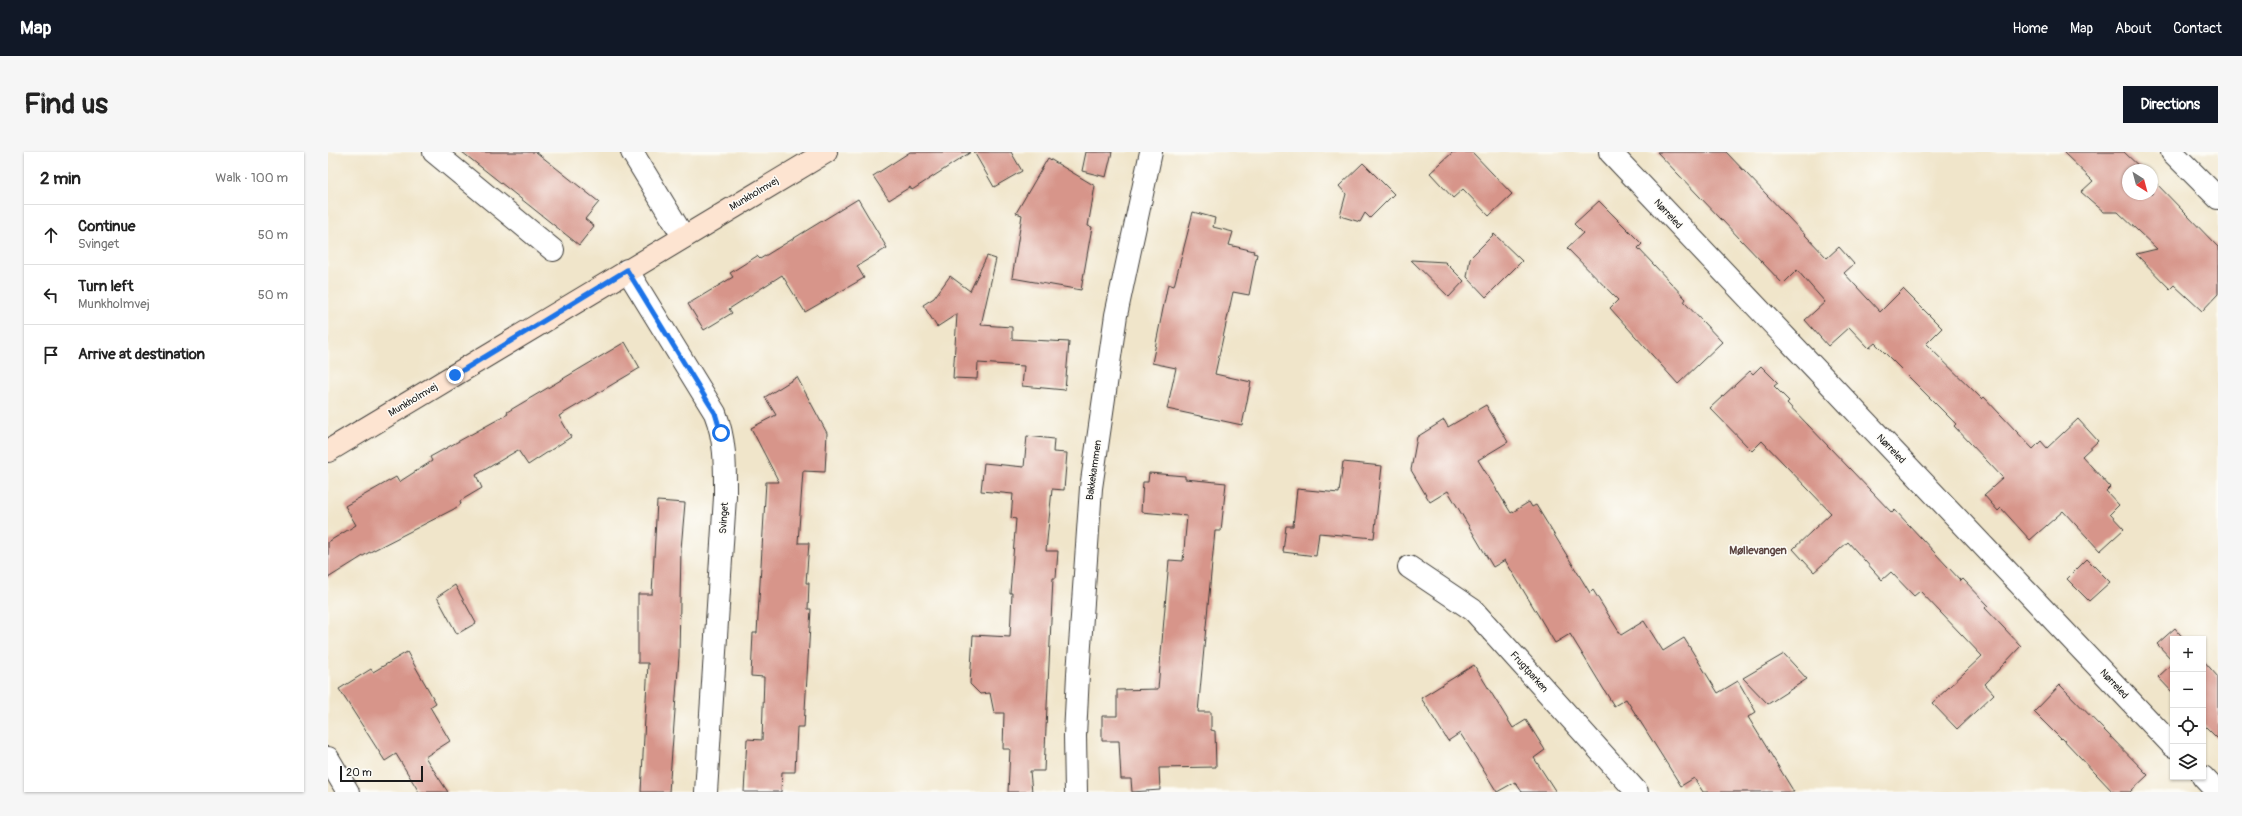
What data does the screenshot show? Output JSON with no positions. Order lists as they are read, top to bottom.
{
  "streets": {
    "street": [
      "Munkholmvej",
      "Nørreled",
      "Bakkekammen",
      "Svinget",
      "Frugtparken"
    ]
  },
  "crossings": [
    ["Munkholmvej", "Svinget"]
  ],
  "districts": ["Møllevangen"],
  "scale_bar": "20 m",
  "north": "bottom right",
  "page": {
    "header": "Map",
    "nav": [
      "Home",
      "Map",
      "About",
      "Contact"
    ],
    "buttons": "Directions",
    "title": "Find us",
    "heading": ["2 min", "Walk · 100 m"],
    "list": [
      ["Continue", "Svinget", "50 m"],
      ["Turn left", "Munkholmvej", "50 m"],
      "Arrive at destination"
    ],
    "map_buttons": ["+", "−"],
    "scale": "20 m"
  }
}
